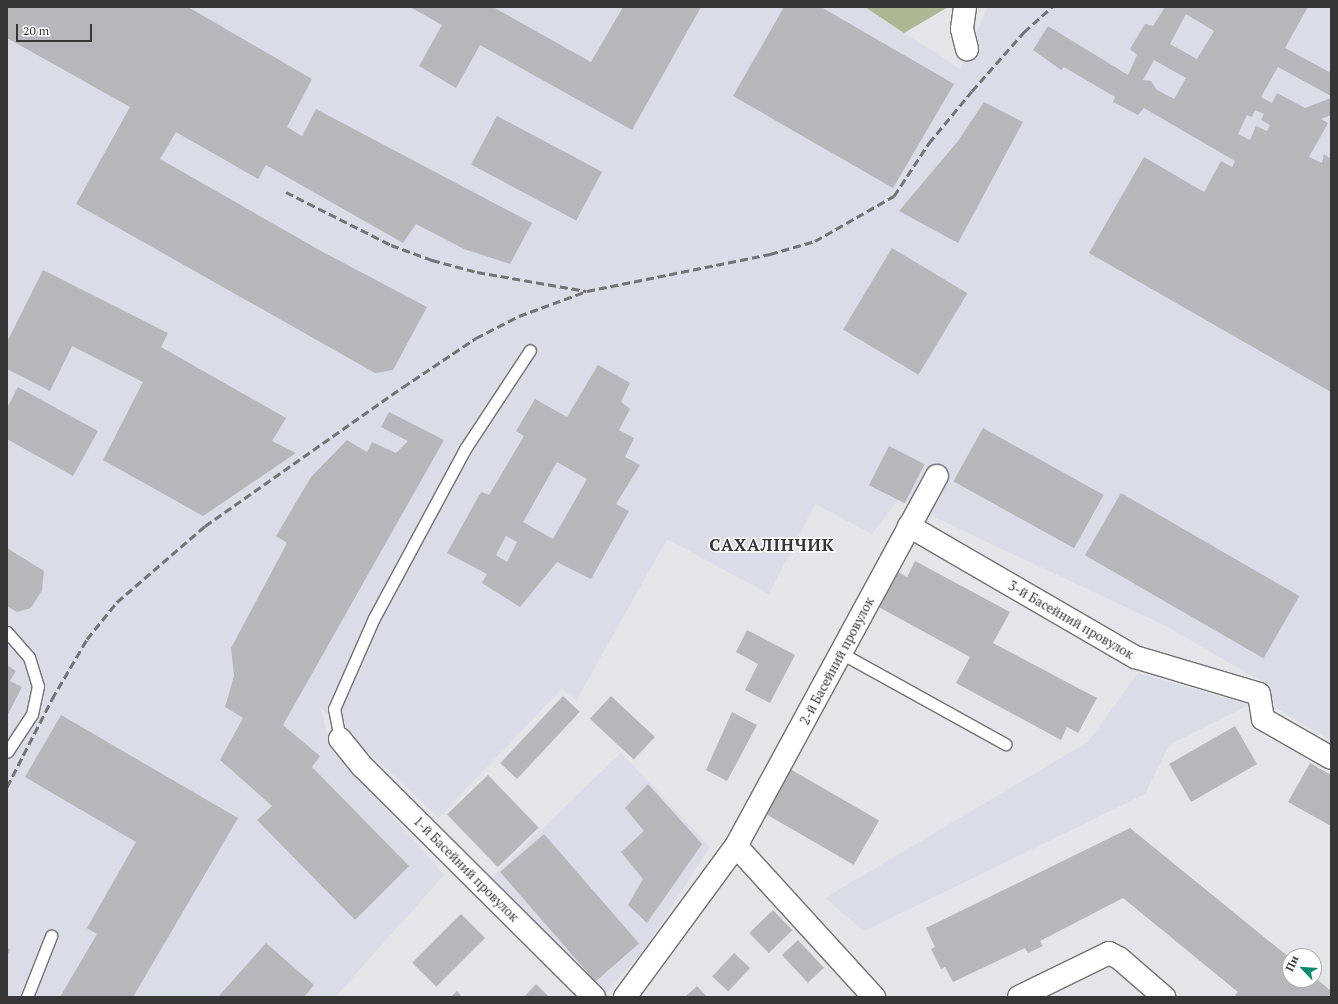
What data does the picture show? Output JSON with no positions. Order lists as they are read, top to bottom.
{
  "streets": {
    "street": ["3-й Басейний провулок", "2-й Басейний провулок", "1-й Басейний провулок"]
  },
  "crossings": [
    ["3-й Басейний провулок", "2-й Басейний провулок"]
  ],
  "districts": ["САХАЛІНЧИК"],
  "scale_bar": "20 m",
  "north": "top left"
}
